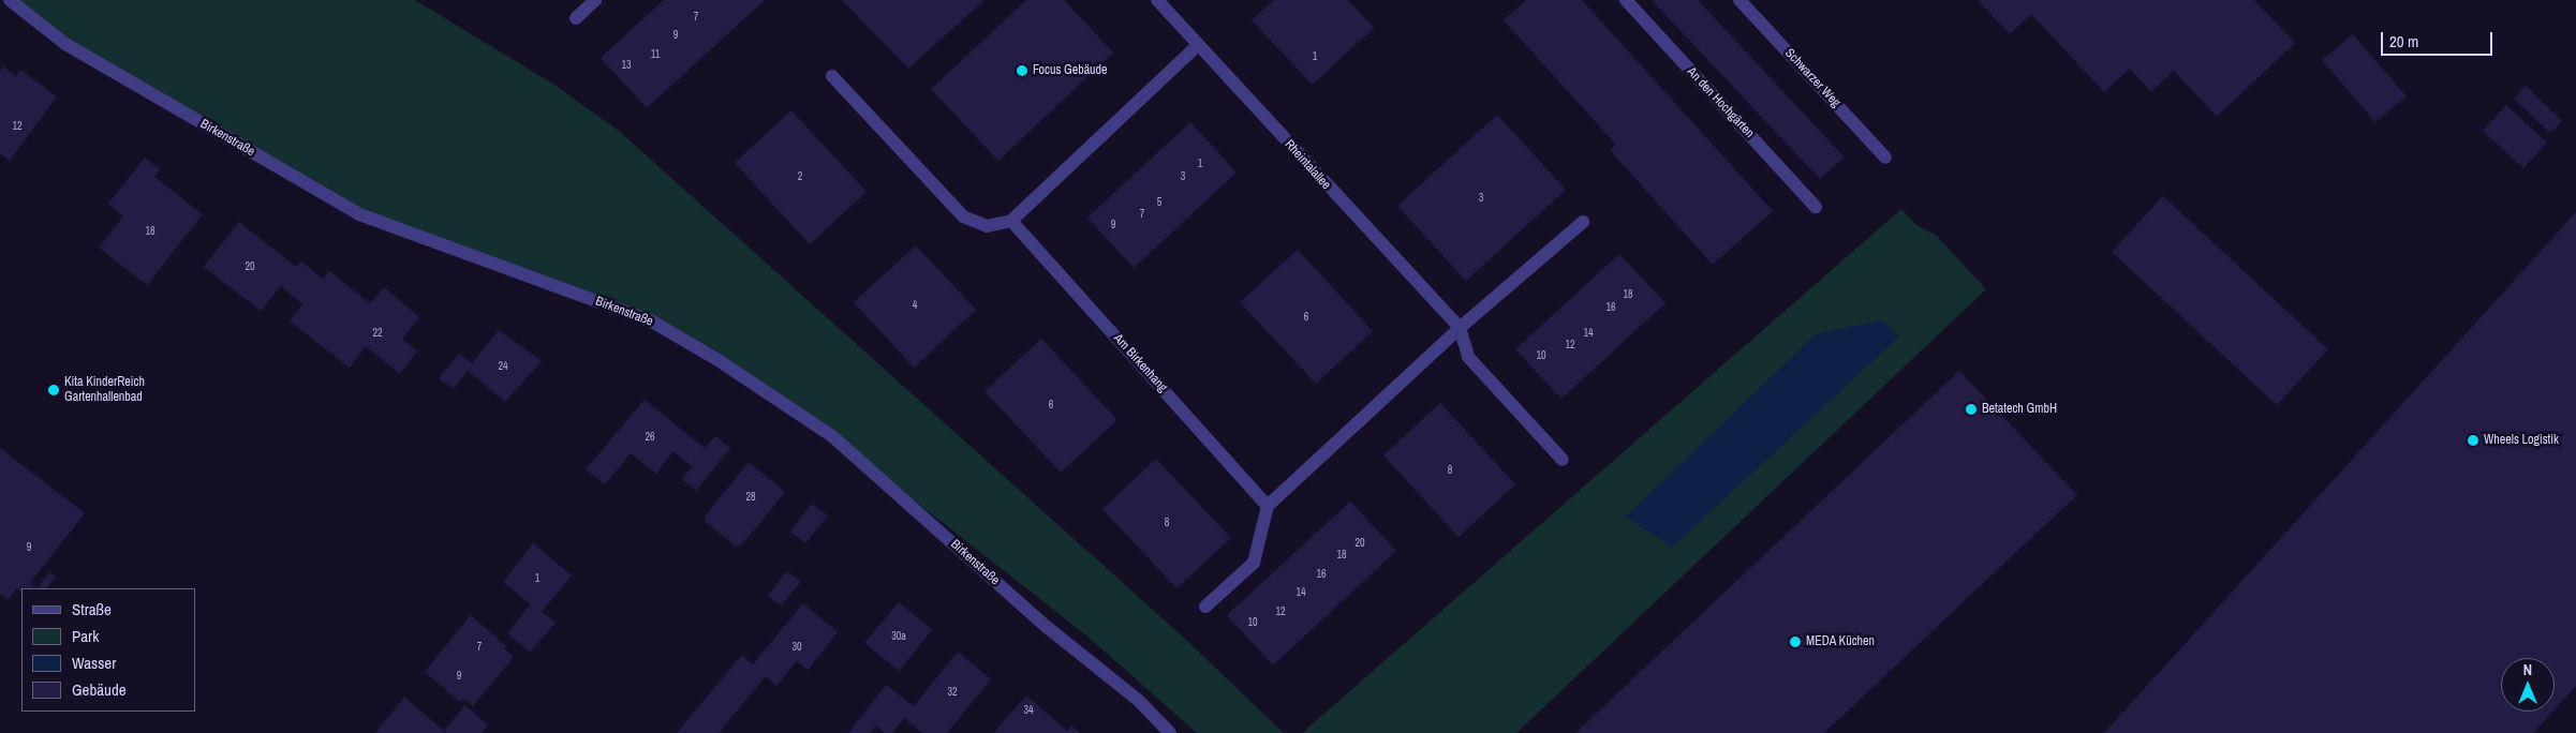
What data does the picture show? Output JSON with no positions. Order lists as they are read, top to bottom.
{
  "streets": {
    "street": [
      "Schwarzer Weg",
      "An den Hochgärten",
      "Birkenstraße",
      "Rheintalallee",
      "Am Birkenhang"
    ]
  },
  "places": [
    "Focus Gebäude",
    "Kita KinderReich Gartenhallenbad",
    "Betatech GmbH",
    "Wheels Logistik",
    "MEDA Küchen"
  ],
  "house_numbers": [
    "7",
    "9",
    "11",
    "1",
    "13",
    "12",
    "1",
    "2",
    "3",
    "3",
    "5",
    "7",
    "9",
    "18",
    "20",
    "18",
    "4",
    "16",
    "6",
    "22",
    "14",
    "12",
    "10",
    "24",
    "6",
    "26",
    "8",
    "28",
    "8",
    "20",
    "9",
    "18",
    "16",
    "1",
    "14",
    "12",
    "10",
    "30a",
    "7",
    "30",
    "9",
    "32",
    "34"
  ],
  "legend": [
    "Straße",
    "Park",
    "Wasser",
    "Gebäude"
  ],
  "scale_bar": "20 m",
  "north": "top"
}
